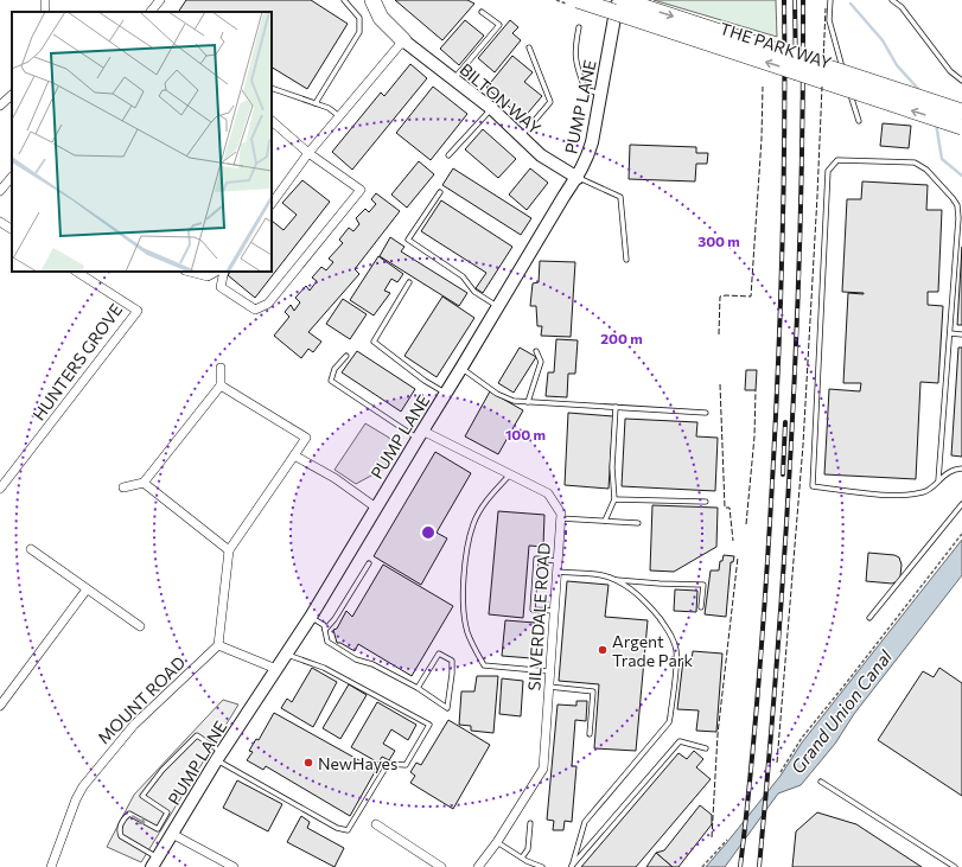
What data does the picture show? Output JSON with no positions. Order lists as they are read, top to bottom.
{
  "streets": {
    "highway": ["THE PARKWAY"],
    "street": [
      "BILTON WAY",
      "PUMP LANE",
      "HUNTERS GROVE",
      "SILVERDALE ROAD",
      "MOUNT ROAD"
    ]
  },
  "crossings": [
    ["BILTON WAY", "PUMP LANE"],
    ["PUMP LANE", "SILVERDALE ROAD"]
  ],
  "water": ["Grand Union Canal"],
  "places": ["Argent Trade Park", "NewHayes"],
  "rings": ["300 m", "200 m", "100 m"]
}
